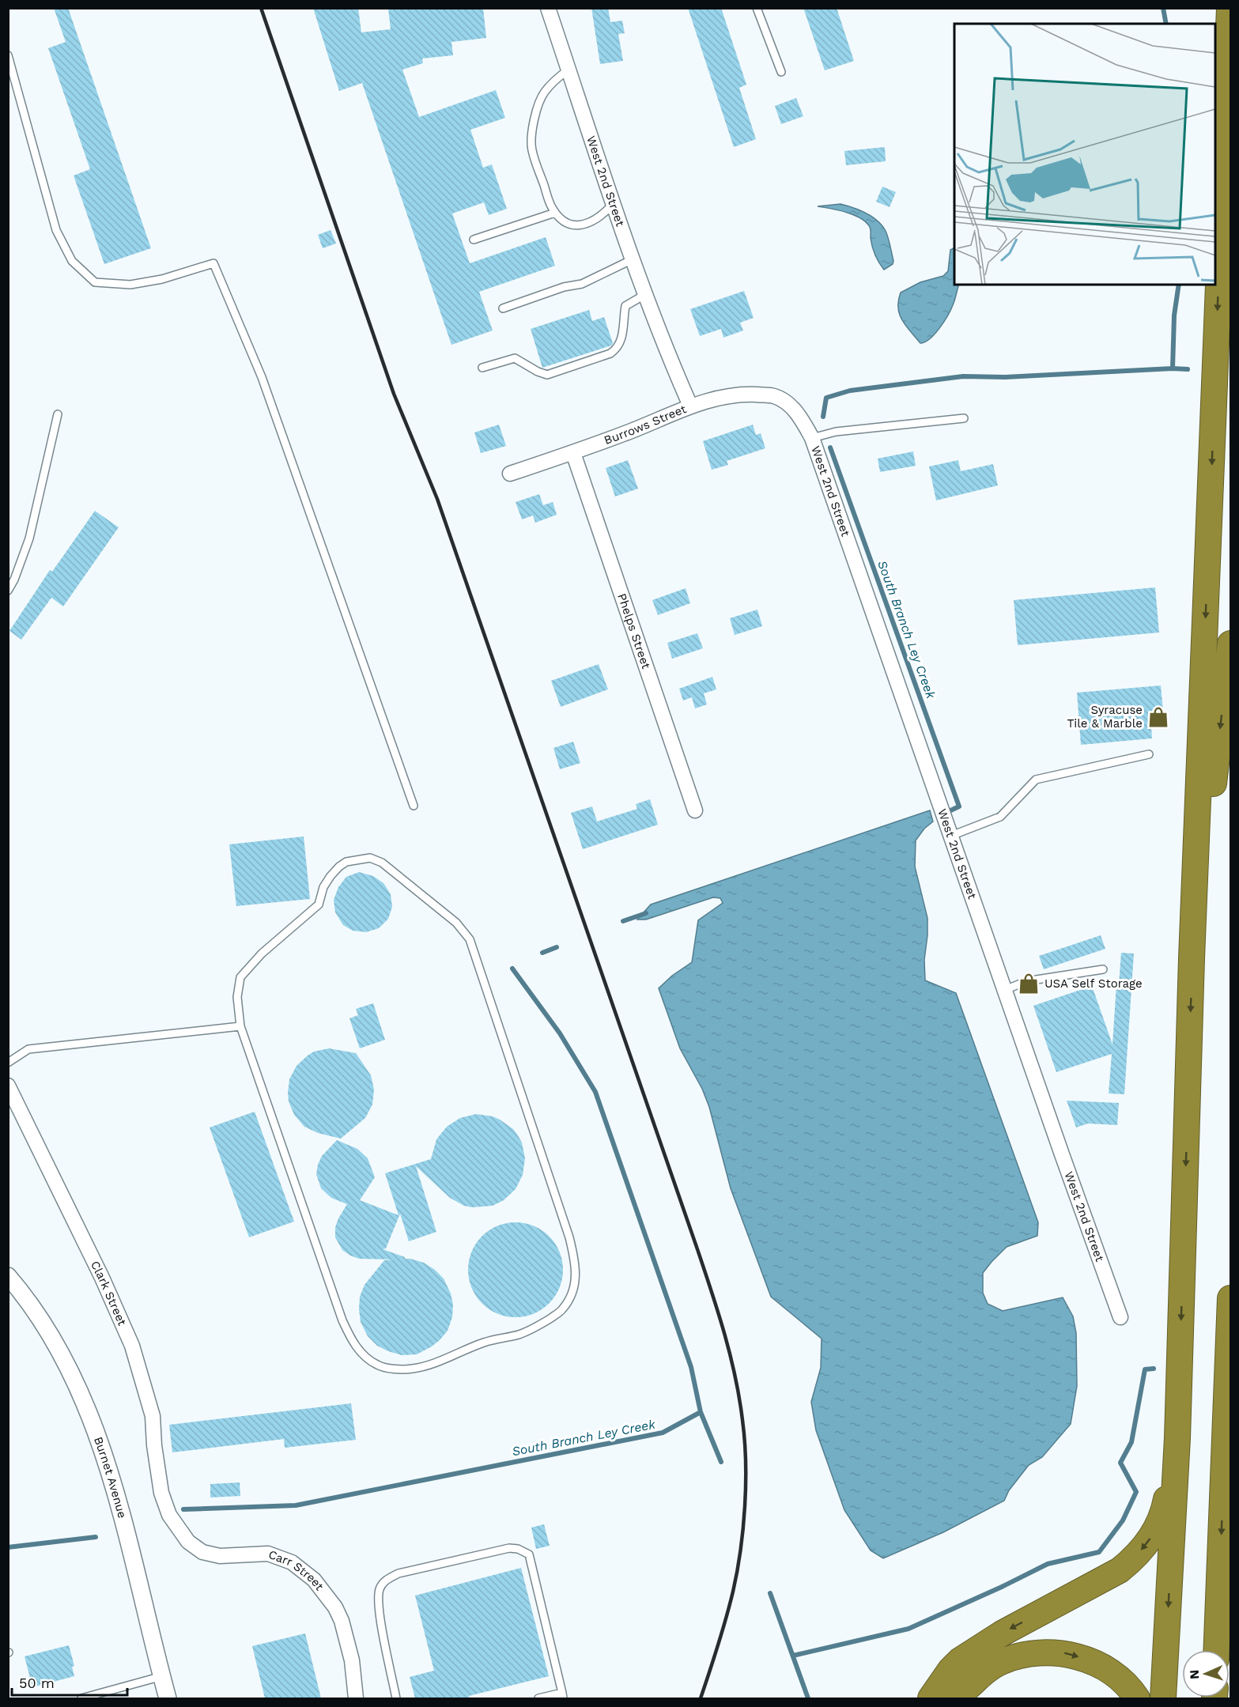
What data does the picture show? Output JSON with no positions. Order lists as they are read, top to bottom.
{
  "streets": {
    "street": [
      "West 2nd Street",
      "Burrows Street",
      "Phelps Street",
      "Clark Street",
      "Burnet Avenue",
      "Carr Street"
    ]
  },
  "crossings": [
    ["West 2nd Street", "Burrows Street"],
    ["Burrows Street", "Phelps Street"],
    ["Clark Street", "Carr Street"]
  ],
  "water": ["South Branch Ley Creek"],
  "places": {
    "shop": ["Syracuse Tile & Marble", "USA Self Storage"]
  },
  "scale_bar": "50 m",
  "north": "left"
}
